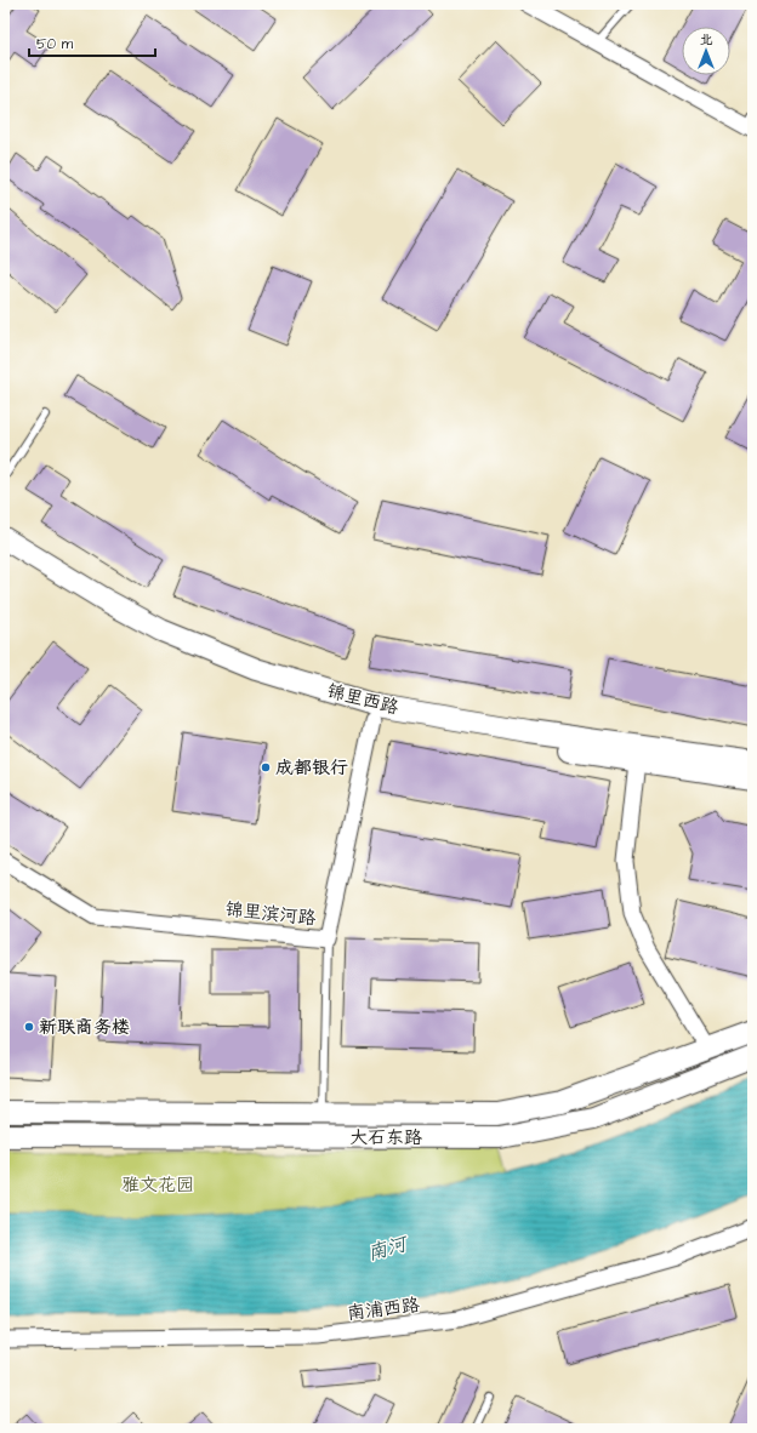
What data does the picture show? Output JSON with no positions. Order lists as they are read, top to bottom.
{
  "streets": {
    "main road": ["锦里西路", "大石东路"],
    "street": ["锦里滨河路", "南浦西路"]
  },
  "crossings": [
    ["锦里西路", "锦里滨河路"]
  ],
  "water": ["南河"],
  "parks": ["雅文花园"],
  "places": ["成都银行", "新联商务楼"],
  "scale_bar": "50 m",
  "north": "top"
}
